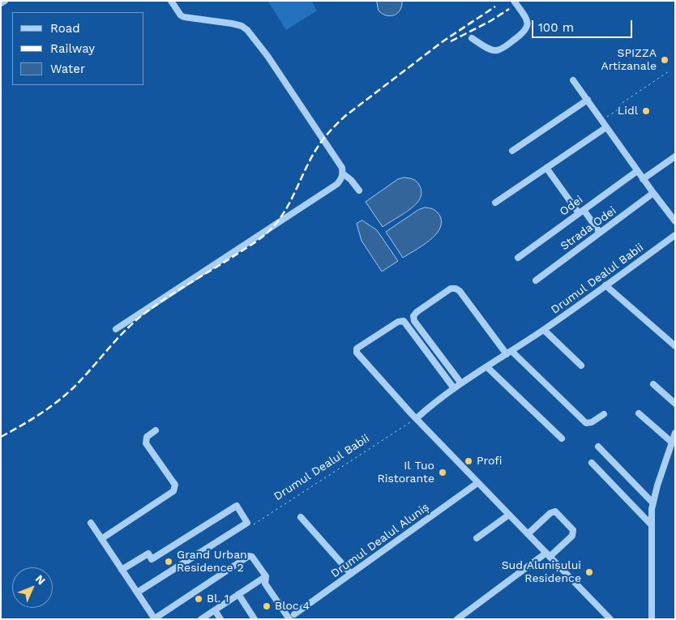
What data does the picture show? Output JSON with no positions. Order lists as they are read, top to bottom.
{
  "streets": {
    "street": [
      "Odei",
      "Strada Odei",
      "Drumul Dealul Babii",
      "Drumul Dealul Aluniș"
    ]
  },
  "places": [
    "SPIZZA Artizanale",
    "Lidl",
    "Profi",
    "Il Tuo Ristorante",
    "Grand Urban Residence 2",
    "Sud Alunișului Residence",
    "Bl. 1",
    "Bloc 4"
  ],
  "legend": ["Road", "Railway", "Water"],
  "scale_bar": "100 m",
  "north": "top right"
}
